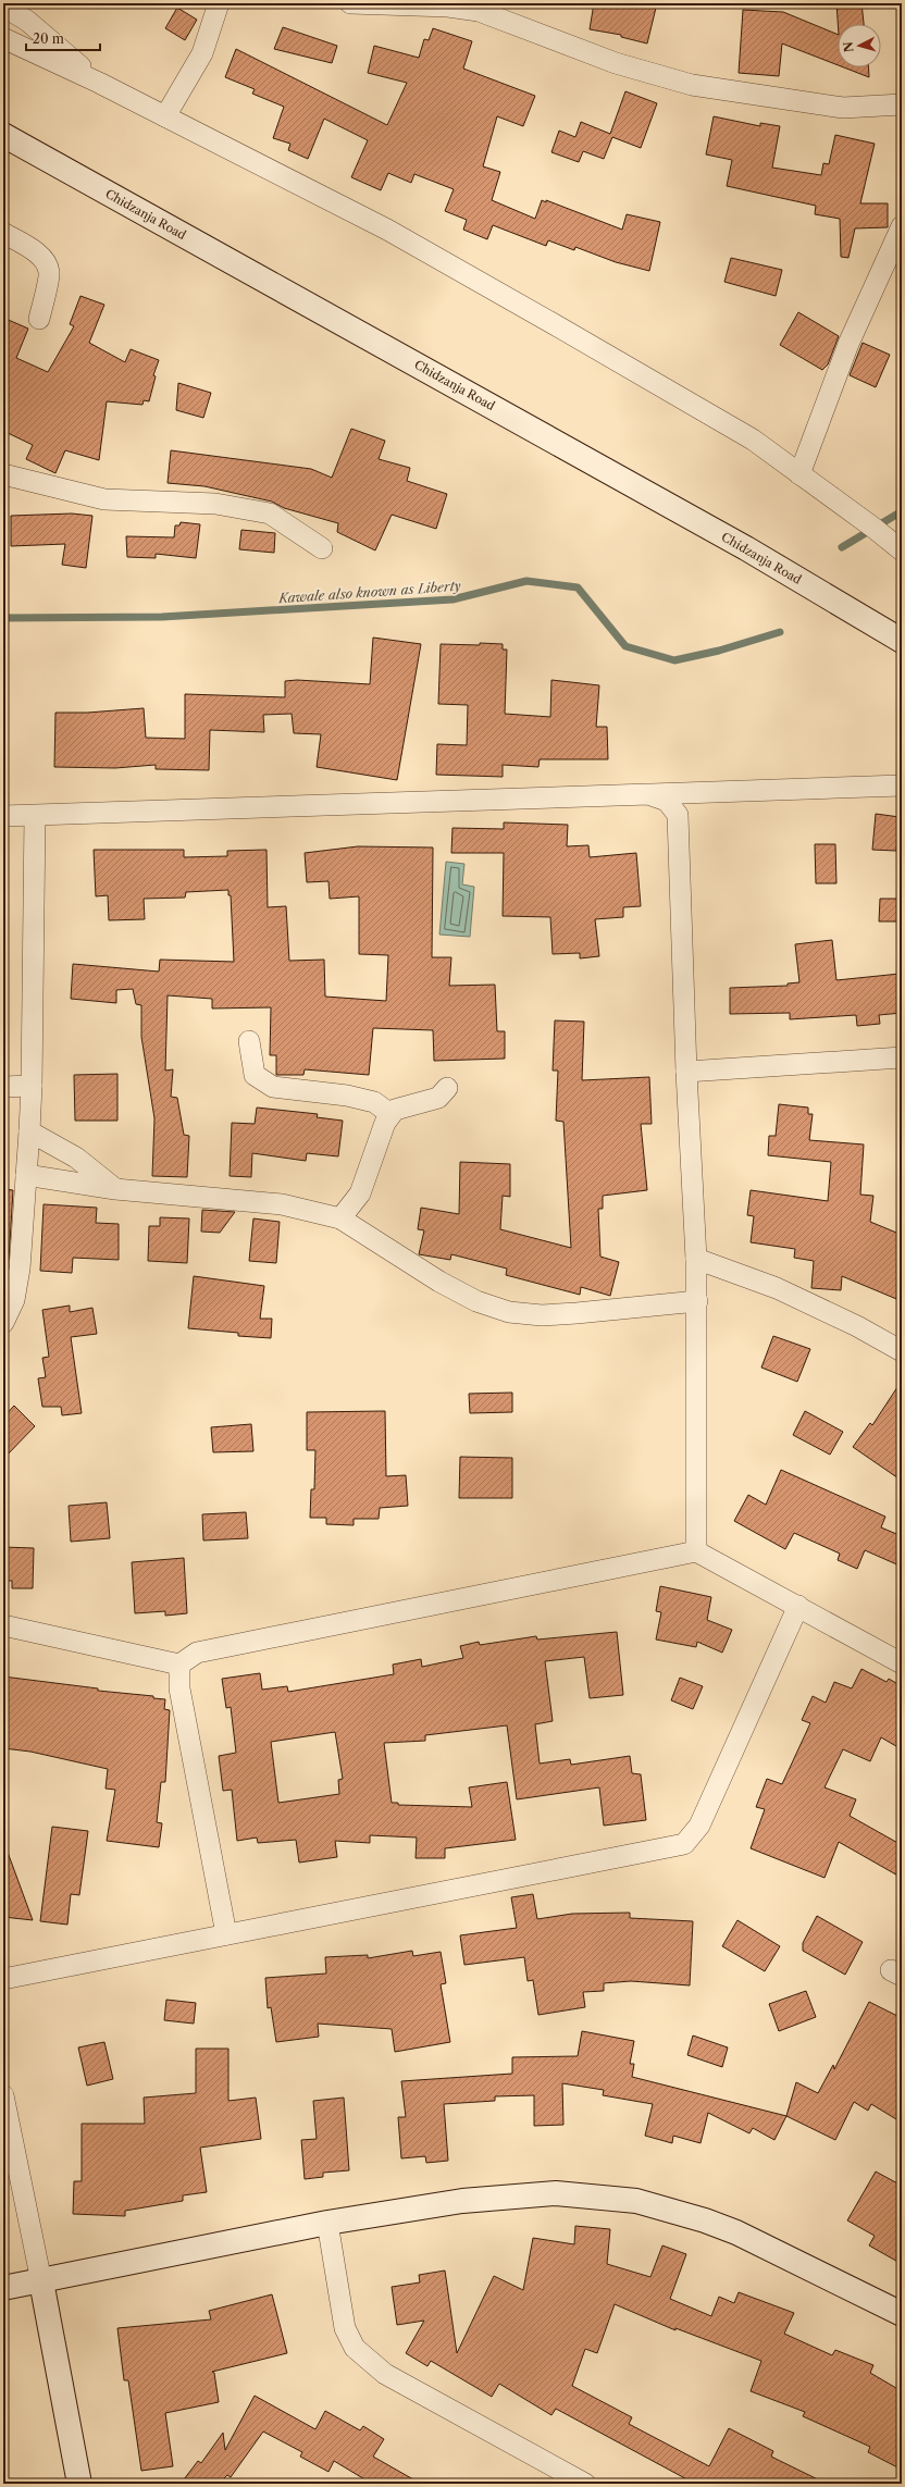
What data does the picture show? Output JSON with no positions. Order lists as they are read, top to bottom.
{
  "streets": {
    "street": ["Chidzanja Road"]
  },
  "water": ["Kawale also known as Liberty"],
  "scale_bar": "20 m",
  "north": "left"
}
